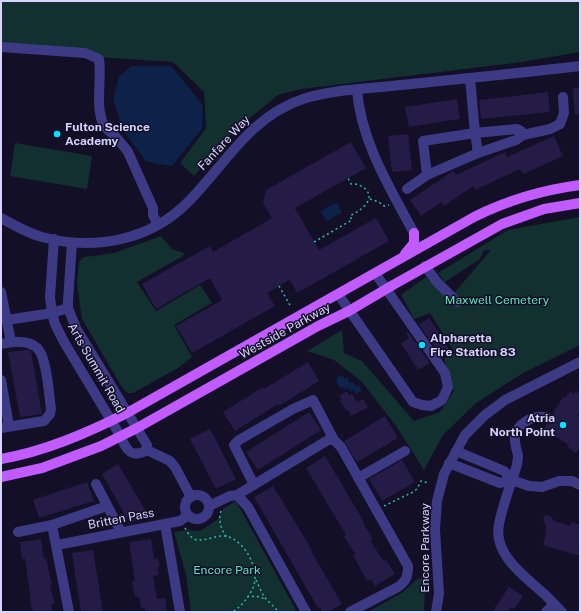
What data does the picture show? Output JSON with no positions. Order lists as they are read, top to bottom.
{
  "streets": {
    "main road": ["Westside Parkway"],
    "street": [
      "Fanfare Way",
      "Arts Summit Road",
      "Britten Pass",
      "Encore Parkway"
    ]
  },
  "crossings": [
    ["Fanfare Way", "Arts Summit Road"],
    ["Westside Parkway", "Arts Summit Road"]
  ],
  "parks": ["Maxwell Cemetery", "Encore Park"],
  "places": ["Fulton Science Academy", "Alpharetta Fire Station 83", "Atria North Point"]
}
